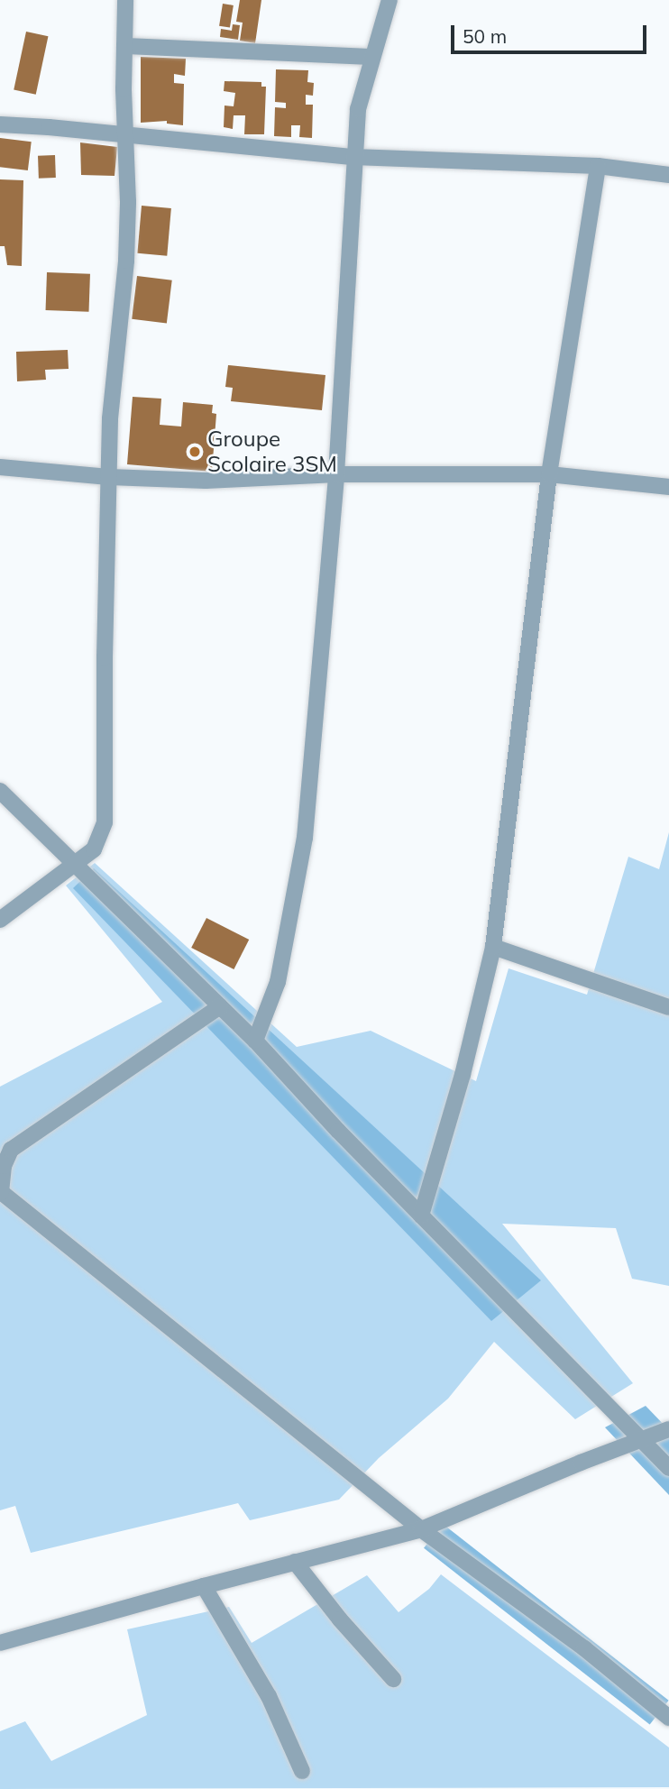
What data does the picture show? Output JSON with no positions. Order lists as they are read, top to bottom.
{
  "places": ["Groupe Scolaire 3SM"],
  "scale_bar": "50 m"
}
